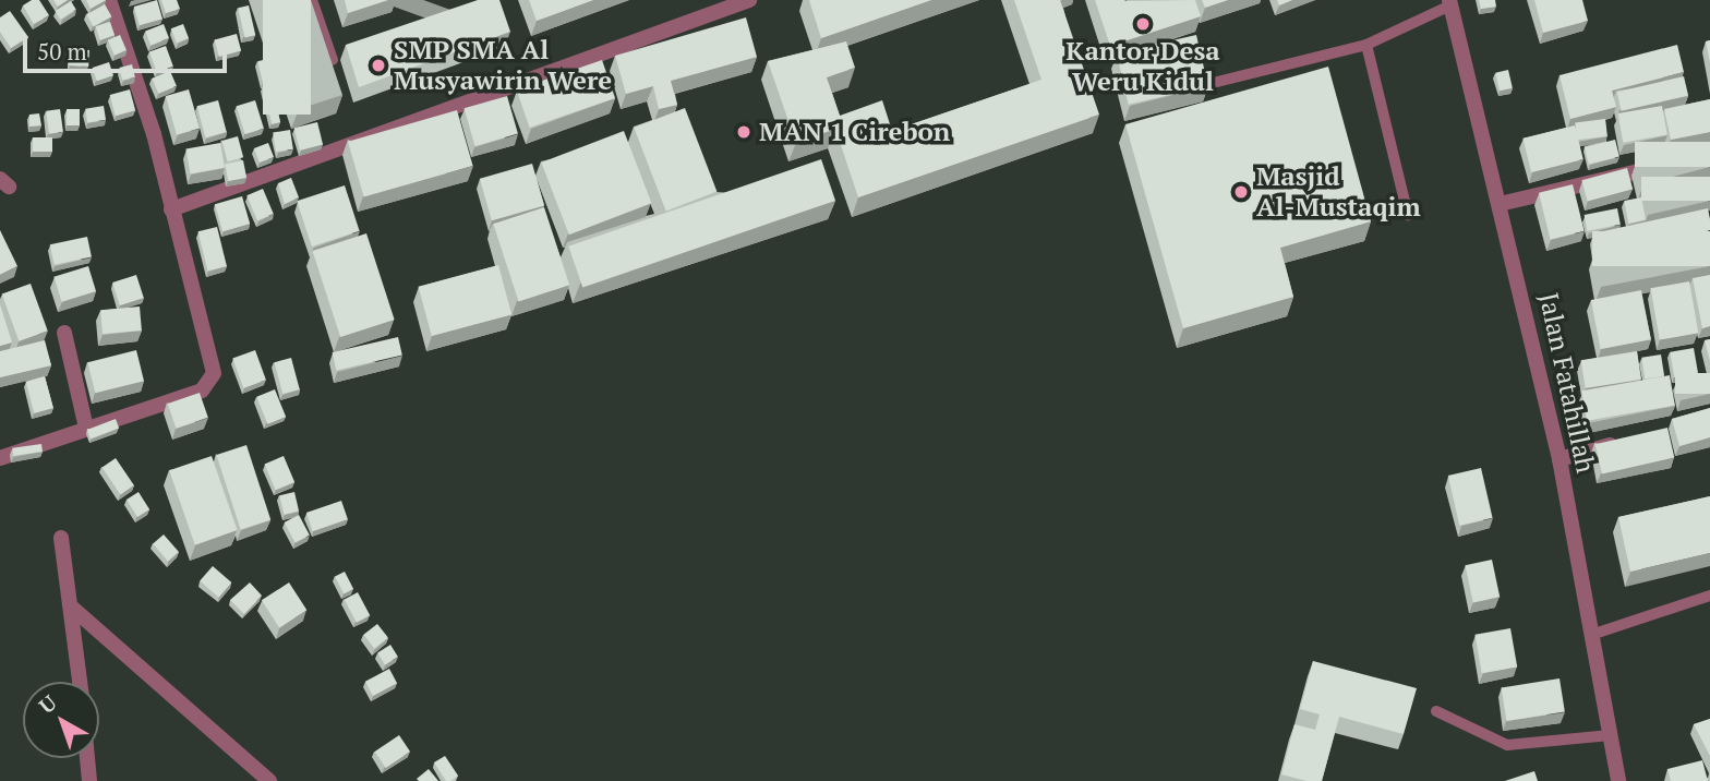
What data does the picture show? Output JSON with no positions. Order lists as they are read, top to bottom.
{
  "streets": {
    "street": ["Jalan Fatahillah"]
  },
  "places": [
    "Kantor Desa Weru Kidul",
    "SMP SMA Al Musyawirin Were",
    "MAN 1 Cirebon",
    "Masjid Al-Mustaqim"
  ],
  "scale_bar": "50 m",
  "north": "top left"
}
